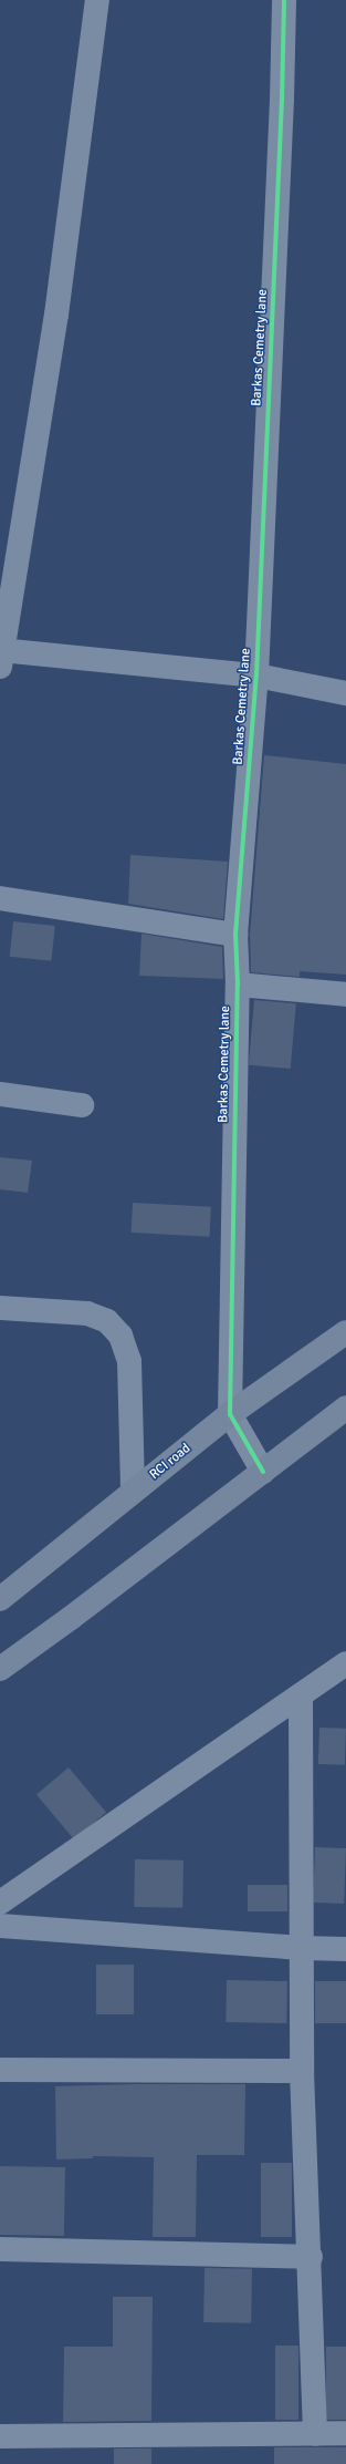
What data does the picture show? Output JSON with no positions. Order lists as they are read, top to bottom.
{
  "streets": {
    "street": ["Barkas Cemetry lane", "RCI road"]
  },
  "crossings": [
    ["Barkas Cemetry lane", "RCI road"]
  ]
}
